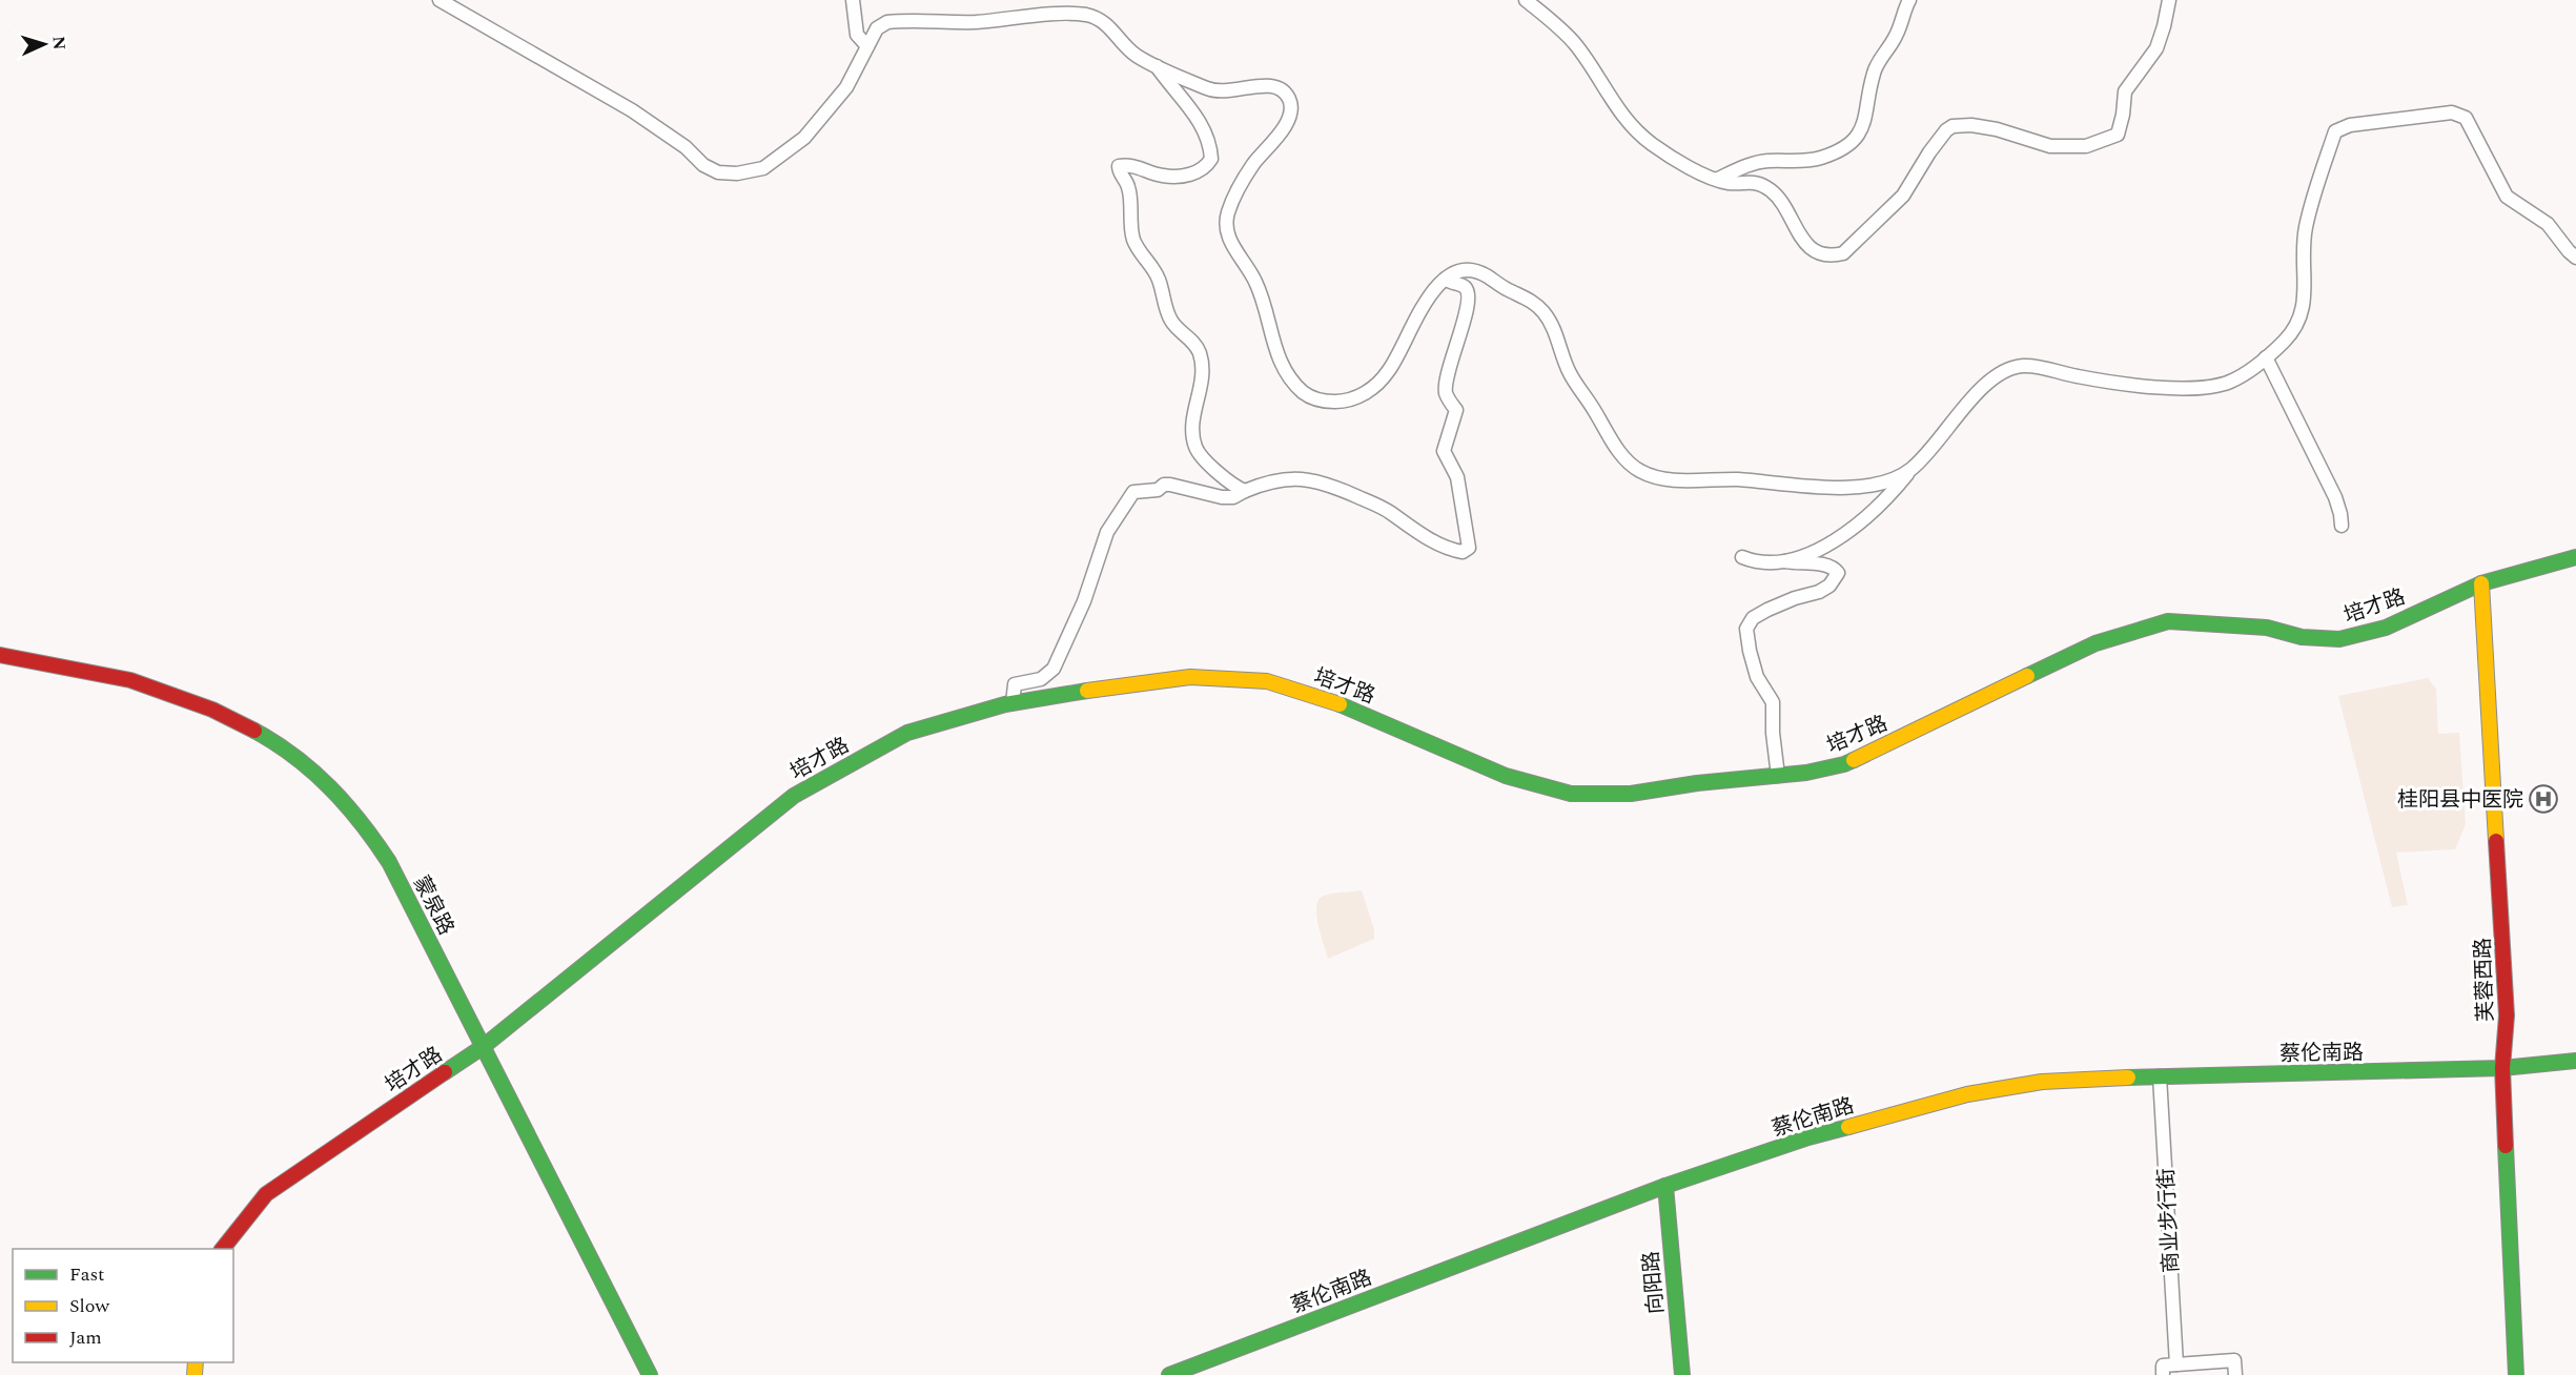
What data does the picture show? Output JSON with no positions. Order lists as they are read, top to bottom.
{
  "streets": {
    "street": [
      "培才路",
      "蒙泉路",
      "芙蓉西路",
      "蔡伦南路",
      "商业步行街",
      "向阳路"
    ]
  },
  "crossings": [
    ["培才路", "蒙泉路"],
    ["培才路", "芙蓉西路"],
    ["芙蓉西路", "蔡伦南路"],
    ["蔡伦南路", "商业步行街"],
    ["蔡伦南路", "向阳路"]
  ],
  "places": {
    "hospital": ["桂阳县中医院"]
  },
  "legend": ["Fast", "Slow", "Jam"],
  "north": "right"
}
